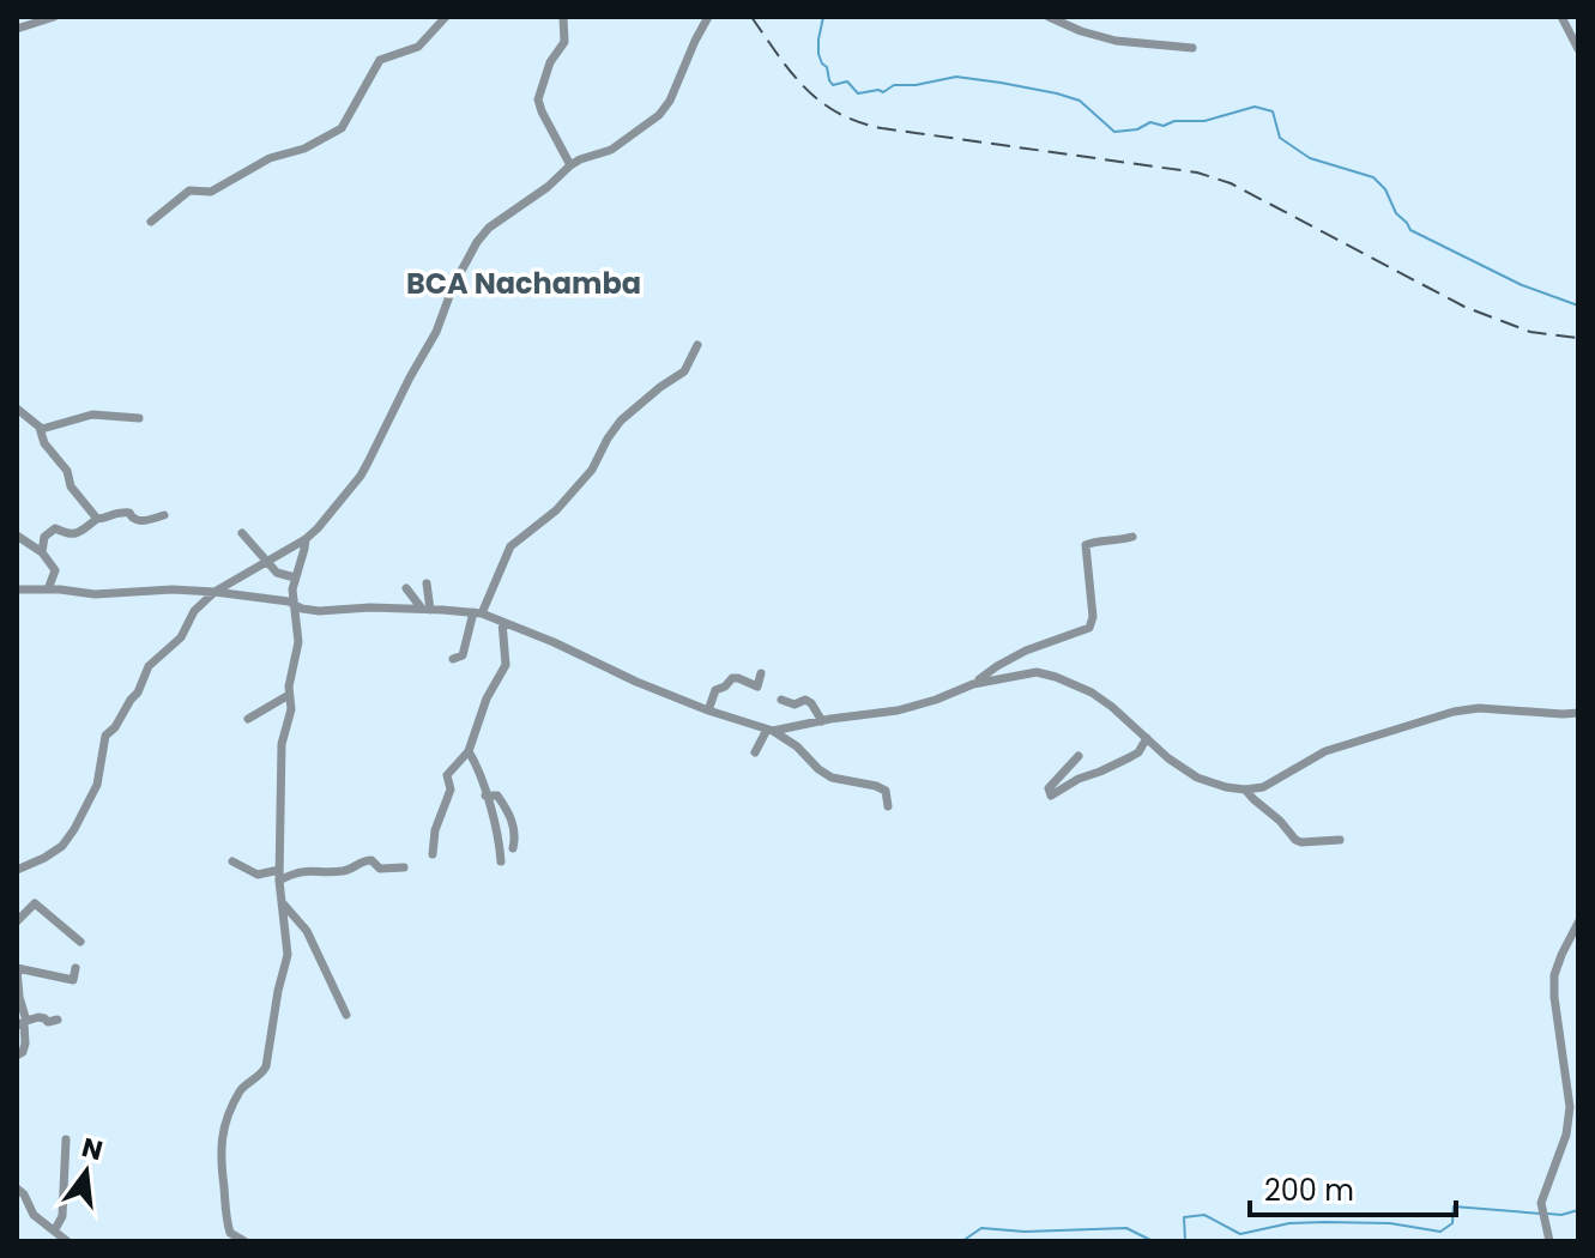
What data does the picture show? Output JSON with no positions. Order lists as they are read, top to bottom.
{
  "districts": ["BCA Nachamba"],
  "scale_bar": "200 m",
  "north": "top"
}
